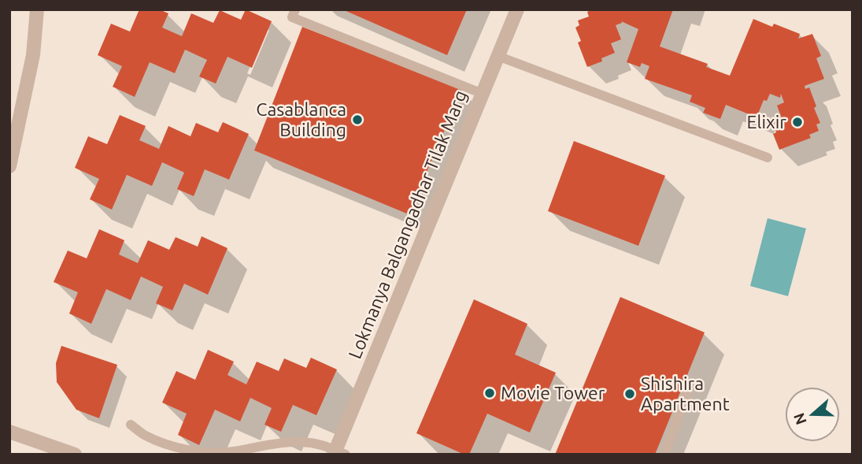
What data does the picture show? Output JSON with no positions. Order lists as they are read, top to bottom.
{
  "streets": {
    "street": ["Lokmanya Balgangadhar Tilak Marg"]
  },
  "places": [
    "Casablanca Building",
    "Elixir",
    "Movie Tower",
    "Shishira Apartment"
  ],
  "north": "left"
}
